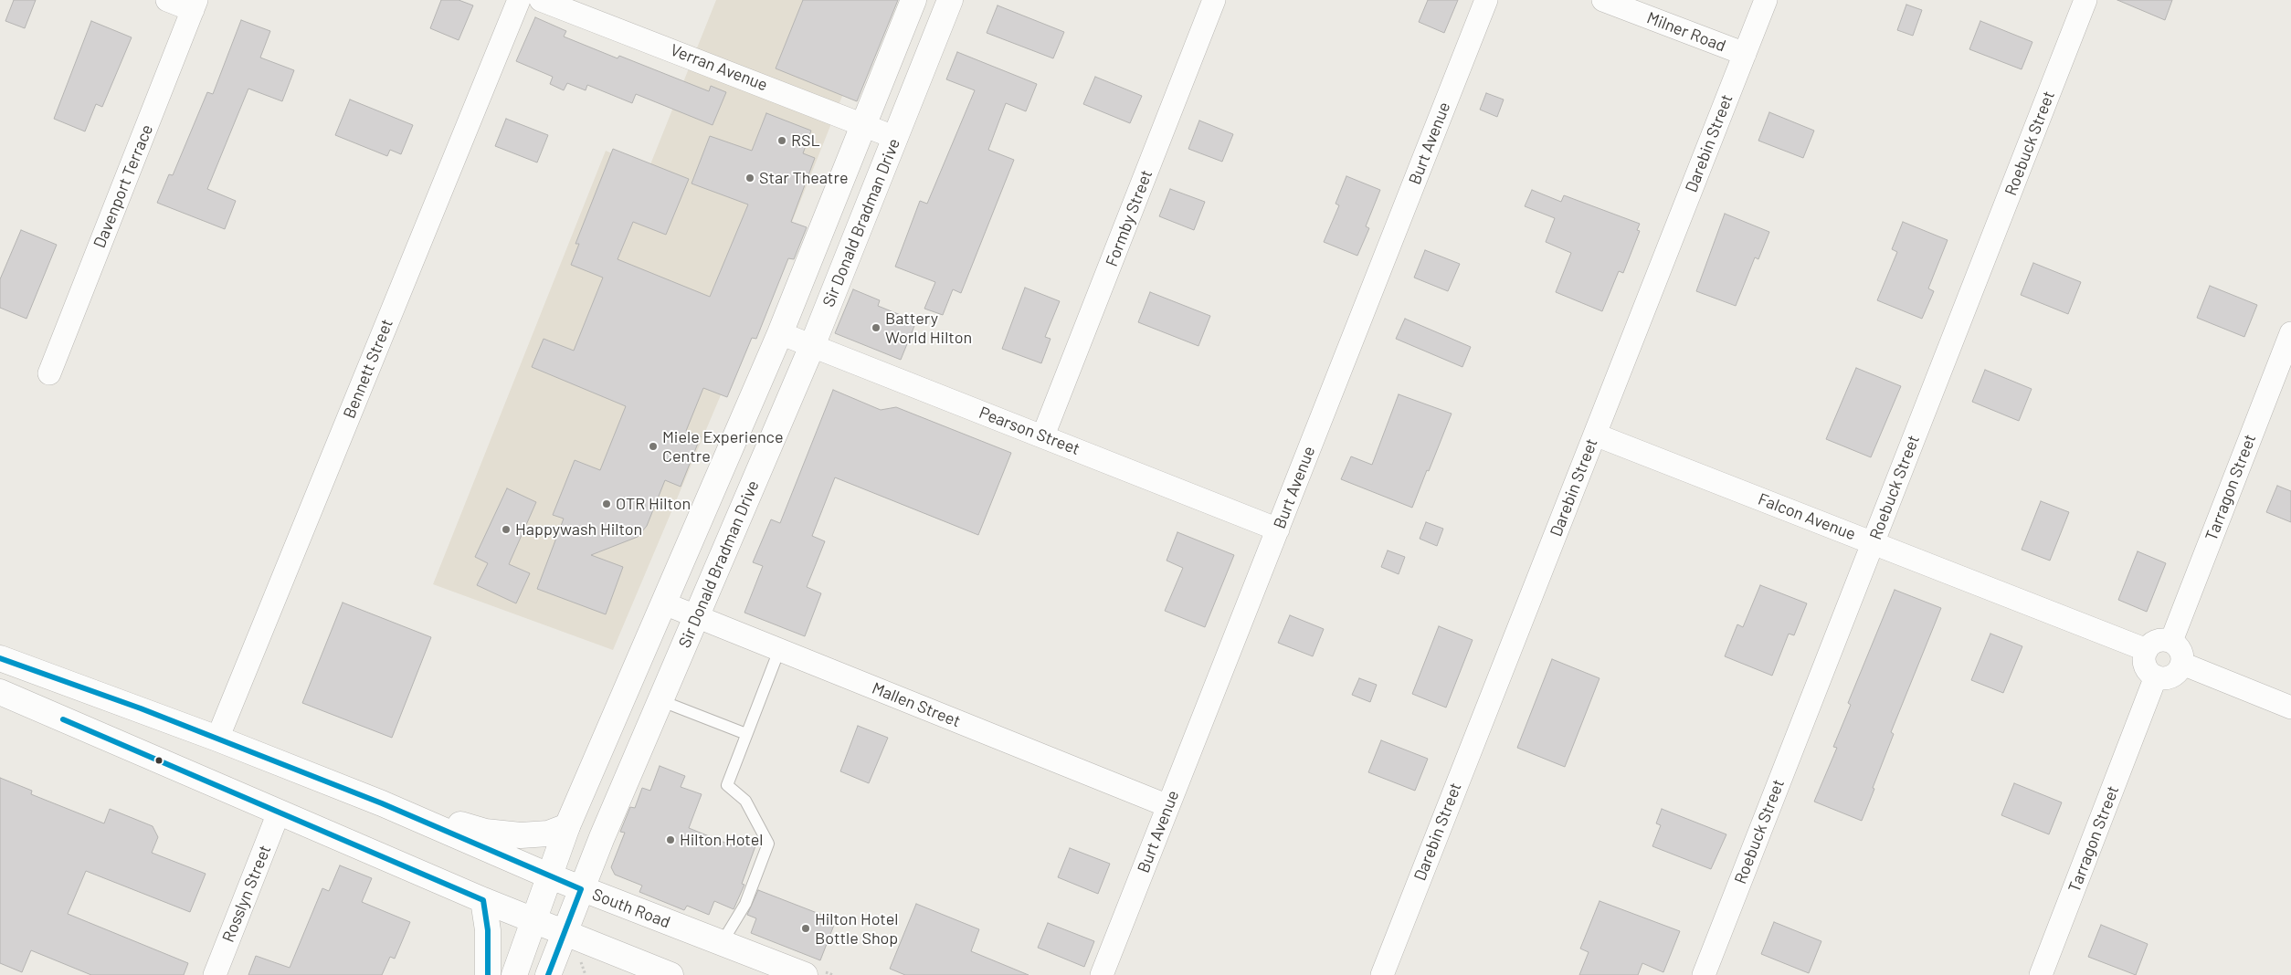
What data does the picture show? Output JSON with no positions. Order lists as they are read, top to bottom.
{
  "streets": {
    "main road": ["Sir Donald Bradman Drive", "South Road"],
    "street": [
      "Milner Road",
      "Verran Avenue",
      "Burt Avenue",
      "Darebin Street",
      "Roebuck Street",
      "Davenport Terrace",
      "Formby Street",
      "Bennett Street",
      "Pearson Street",
      "Tarragon Street",
      "Falcon Avenue",
      "Mallen Street",
      "Rosslyn Street"
    ]
  },
  "crossings": [
    ["Milner Road", "Darebin Street"],
    ["Verran Avenue", "Sir Donald Bradman Drive"],
    ["Burt Avenue", "Pearson Street"],
    ["Burt Avenue", "Mallen Street"],
    ["Darebin Street", "Falcon Avenue"],
    ["Roebuck Street", "Falcon Avenue"],
    ["Formby Street", "Pearson Street"],
    ["Sir Donald Bradman Drive", "Pearson Street"],
    ["Sir Donald Bradman Drive", "Mallen Street"],
    ["Sir Donald Bradman Drive", "South Road"],
    ["Bennett Street", "South Road"],
    ["Tarragon Street", "Falcon Avenue"]
  ],
  "places": [
    "RSL",
    "Star Theatre",
    "Battery World Hilton",
    "Miele Experience Centre",
    "OTR Hilton",
    "Happywash Hilton",
    "Hilton Hotel",
    "Hilton Hotel Bottle Shop"
  ]
}
